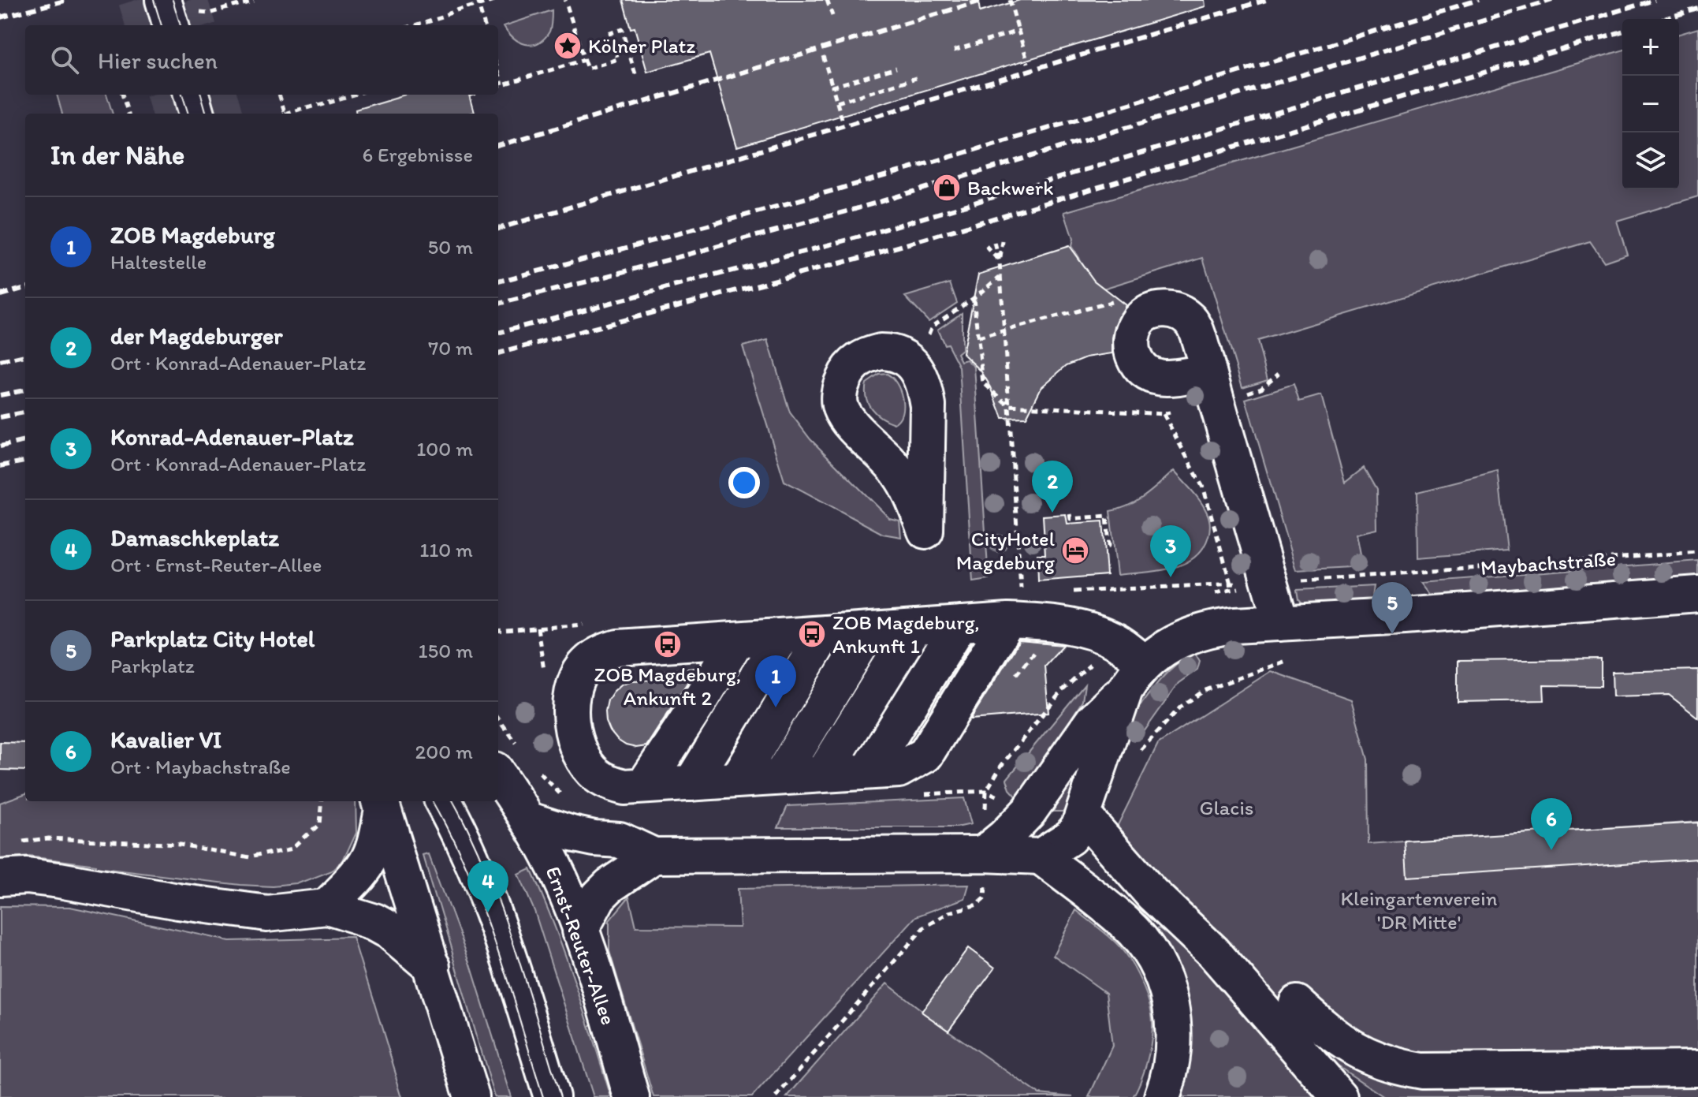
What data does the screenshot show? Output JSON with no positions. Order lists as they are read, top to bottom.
{
  "streets": {
    "main road": ["Maybachstraße", "Ernst-Reuter-Allee"]
  },
  "parks": ["Glacis", "Kleingartenverein 'DR Mitte'"],
  "places": {
    "place": ["Kölner Platz"],
    "shop": ["Backwerk"],
    "hotel": ["CityHotel Magdeburg"],
    "bus stop": ["ZOB Magdeburg, Ankunft 1", "ZOB Magdeburg, Ankunft 2"]
  },
  "page": {
    "map_buttons": ["+", "−"],
    "search": "Hier suchen",
    "heading": ["In der Nähe", "6 Ergebnisse"],
    "list": [
      {
        "mark": "1",
        "name": "ZOB Magdeburg",
        "note": "Haltestelle",
        "value": "50 m"
      },
      {
        "mark": "2",
        "name": "der Magdeburger",
        "note": "Ort · Konrad-Adenauer-Platz",
        "value": "70 m"
      },
      {
        "mark": "3",
        "name": "Konrad-Adenauer-Platz",
        "note": "Ort · Konrad-Adenauer-Platz",
        "value": "100 m"
      },
      {
        "mark": "4",
        "name": "Damaschkeplatz",
        "note": "Ort · Ernst-Reuter-Allee",
        "value": "110 m"
      },
      {
        "mark": "5",
        "name": "Parkplatz City Hotel",
        "note": "Parkplatz",
        "value": "150 m"
      },
      {
        "mark": "6",
        "name": "Kavalier VI",
        "note": "Ort · Maybachstraße",
        "value": "200 m"
      }
    ],
    "pins": [
      "2",
      "3",
      "5",
      "1",
      "6",
      "4"
    ]
  }
}
